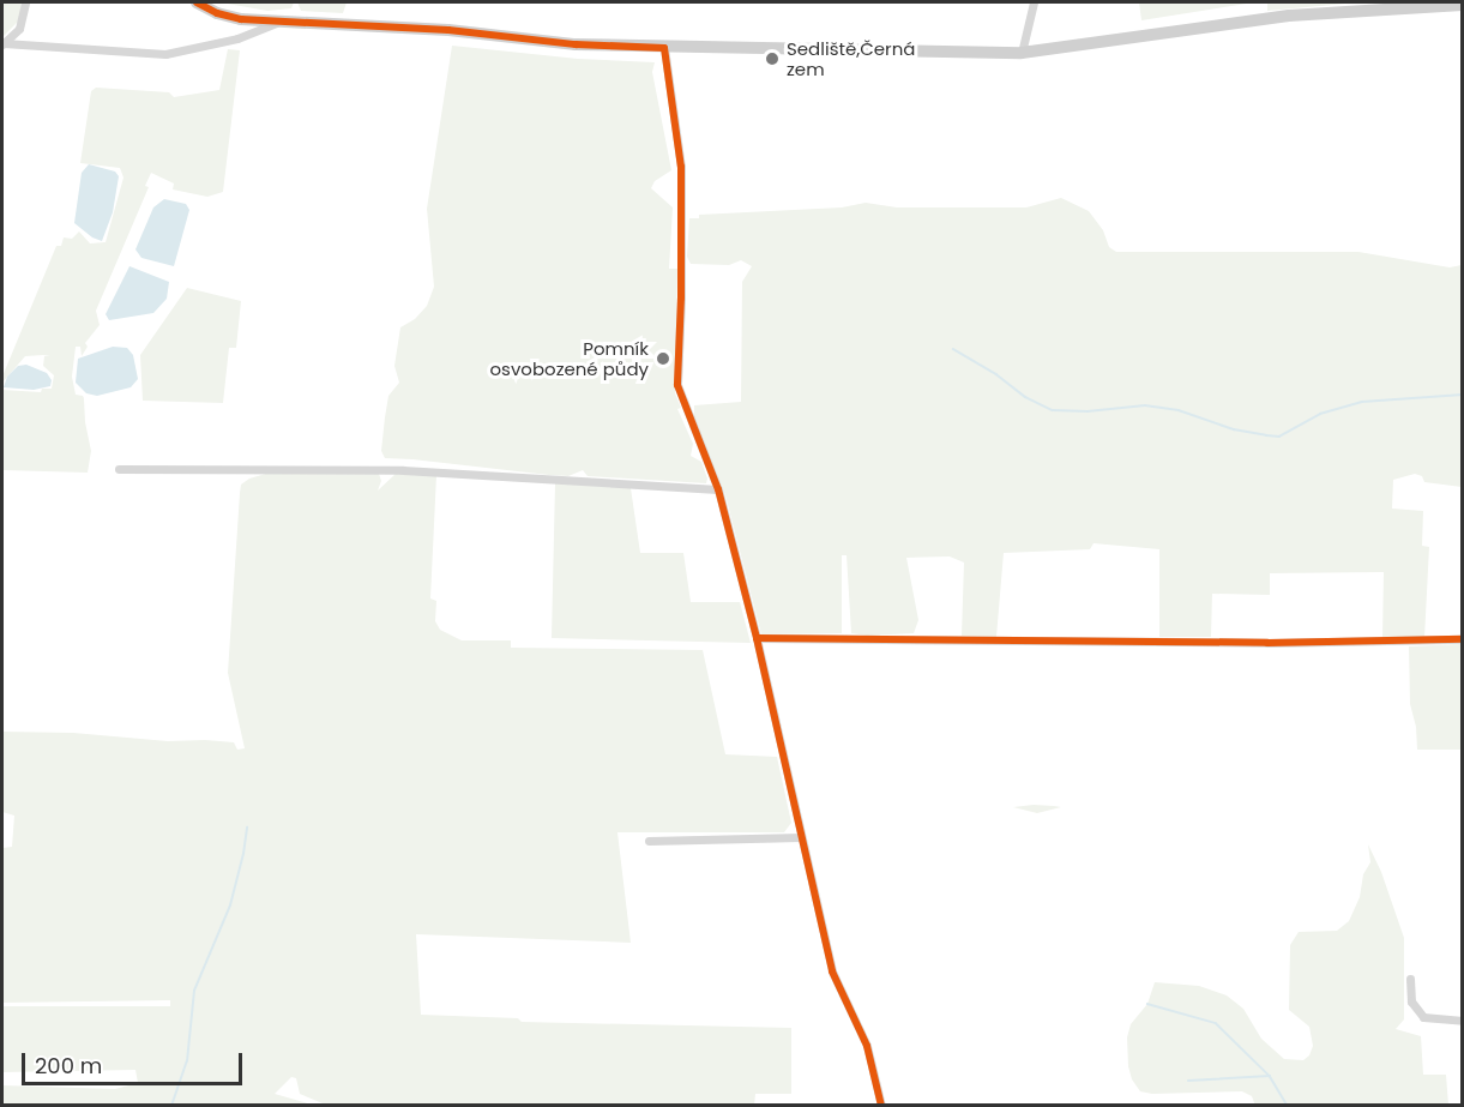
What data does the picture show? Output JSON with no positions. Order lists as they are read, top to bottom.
{
  "places": ["Sedliště,Černá zem", "Pomník osvobozené půdy"],
  "scale_bar": "200 m"
}
